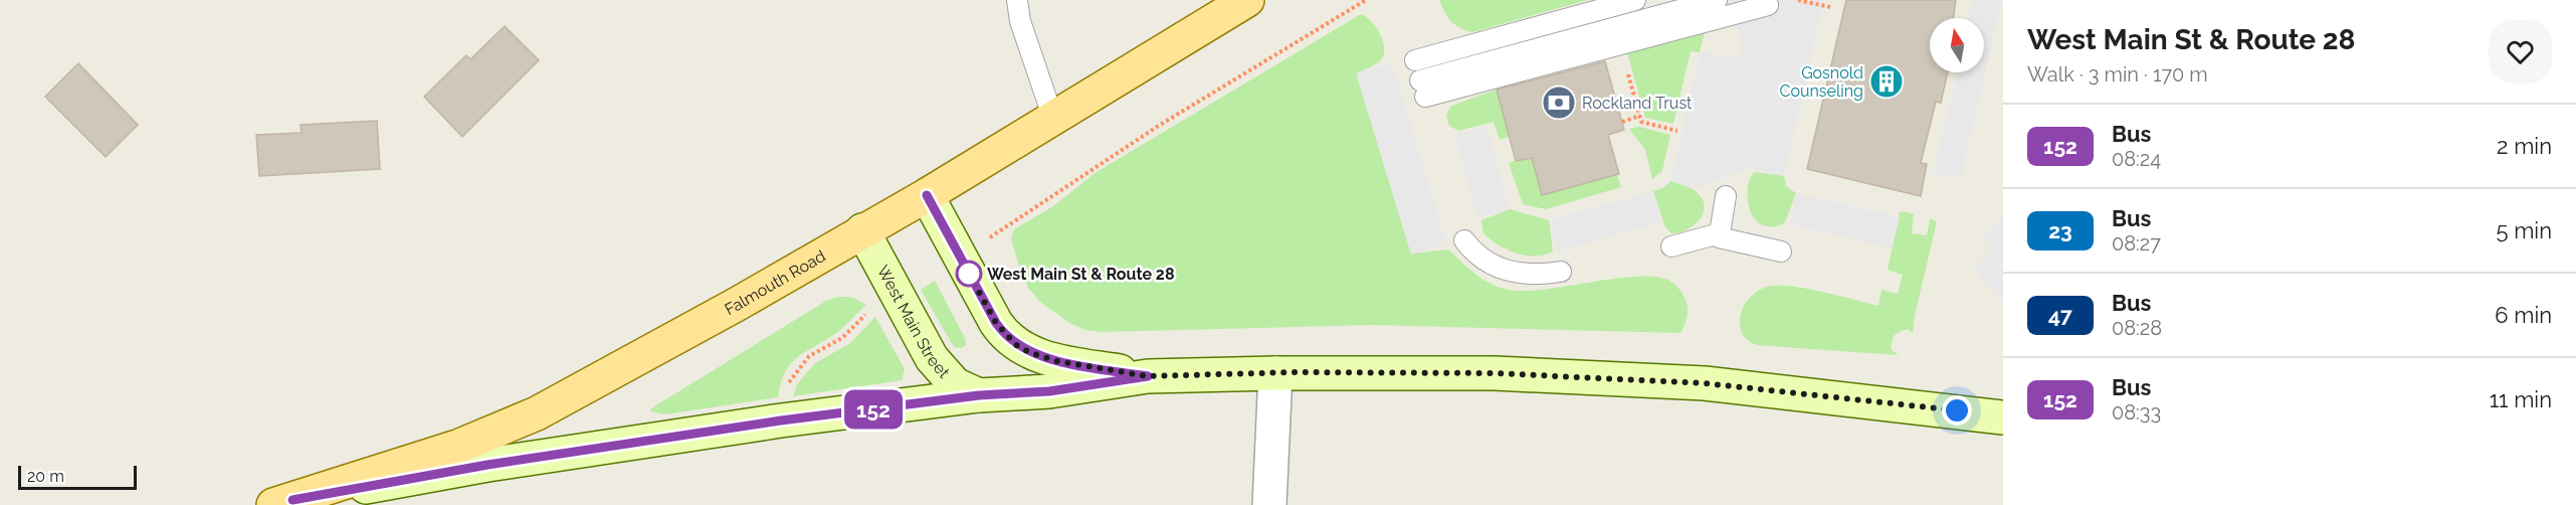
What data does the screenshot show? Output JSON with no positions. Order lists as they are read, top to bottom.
{
  "streets": {
    "main road": ["Falmouth Road", "West Main Street"]
  },
  "crossings": [
    ["Falmouth Road", "West Main Street"]
  ],
  "places": {
    "building": ["Gosnold Counseling"],
    "bank": ["Rockland Trust"],
    "other": ["West Main St & Route 28"]
  },
  "lines": ["bus line 152"],
  "scale_bar": "20 m",
  "north": "top",
  "page": {
    "on_map": "152",
    "heading": ["West Main St & Route 28", "Walk · 3 min · 170 m"],
    "list": [
      {
        "mark": "152",
        "name": "Bus",
        "note": "08:24",
        "value": "2 min"
      },
      {
        "mark": "23",
        "name": "Bus",
        "note": "08:27",
        "value": "5 min"
      },
      {
        "mark": "47",
        "name": "Bus",
        "note": "08:28",
        "value": "6 min"
      },
      {
        "mark": "152",
        "name": "Bus",
        "note": "08:33",
        "value": "11 min"
      }
    ],
    "scale": "20 m"
  }
}
